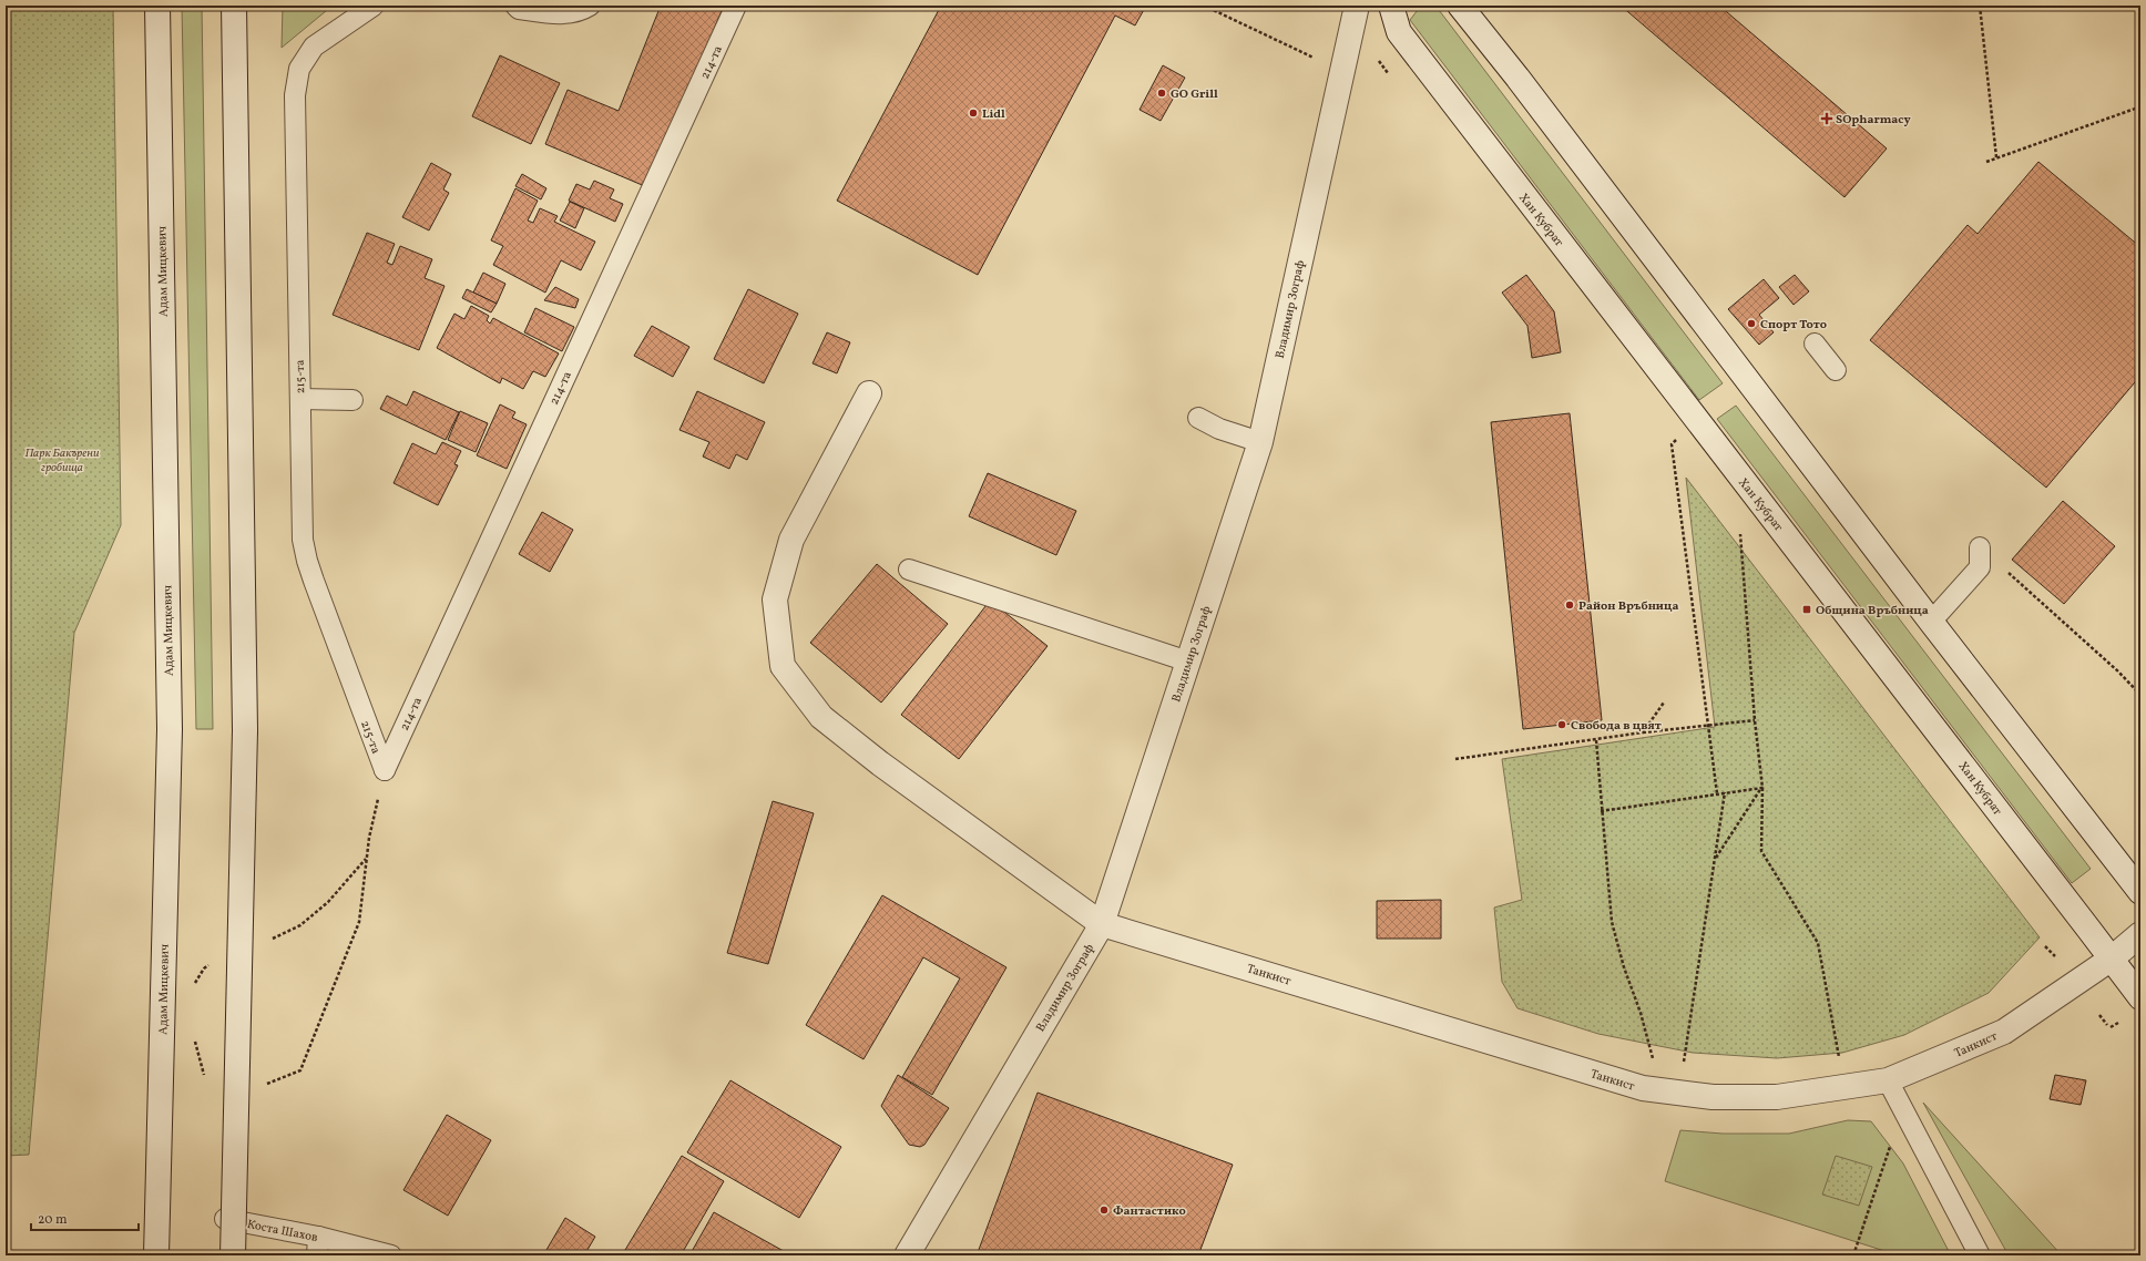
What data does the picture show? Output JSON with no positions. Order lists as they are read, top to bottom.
{
  "streets": {
    "street": [
      "Хан Кубрат",
      "Адам Мицкевич",
      "Владимир Зограф",
      "Танкист"
    ],
    "lane": ["214-та", "215-та", "Коста Шахов"]
  },
  "crossings": [
    ["214-та", "215-та"],
    ["Хан Кубрат", "Танкист"],
    ["Владимир Зограф", "Танкист"]
  ],
  "parks": ["Парк Бакърени гробища"],
  "places": {
    "other": [
      "GO Grill",
      "Lidl",
      "Спорт Тото",
      "Район Връбница",
      "Свобода в цвят",
      "Фантастико"
    ],
    "health": ["SOpharmacy"],
    "transit": ["Община Връбница"]
  },
  "scale_bar": "20 m"
}
